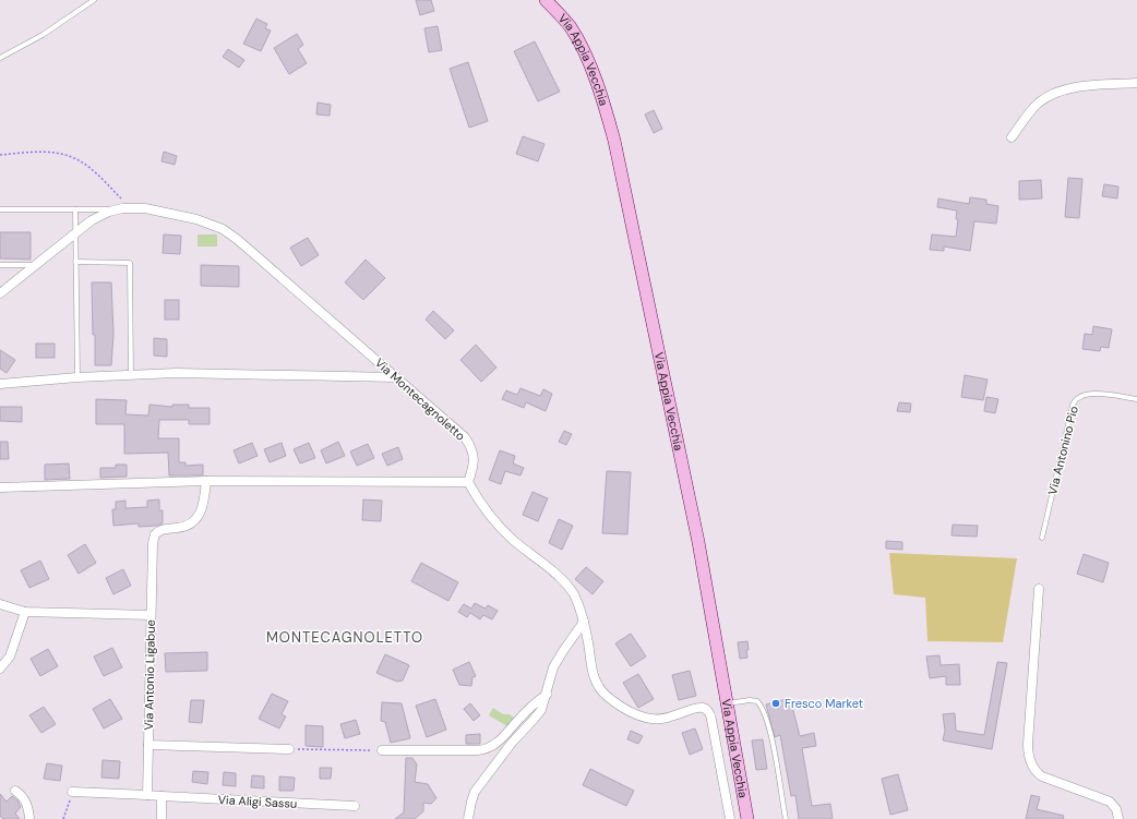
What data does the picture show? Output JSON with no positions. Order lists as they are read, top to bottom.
{
  "streets": {
    "main road": ["Via Appia Vecchia"],
    "street": ["Via Montecagnoletto", "Via Antonio Ligabue", "Via Aligi Sassu"],
    "lane": ["Via Antonino Pio"]
  },
  "districts": ["MONTECAGNOLETTO"],
  "places": ["Fresco Market"]
}
